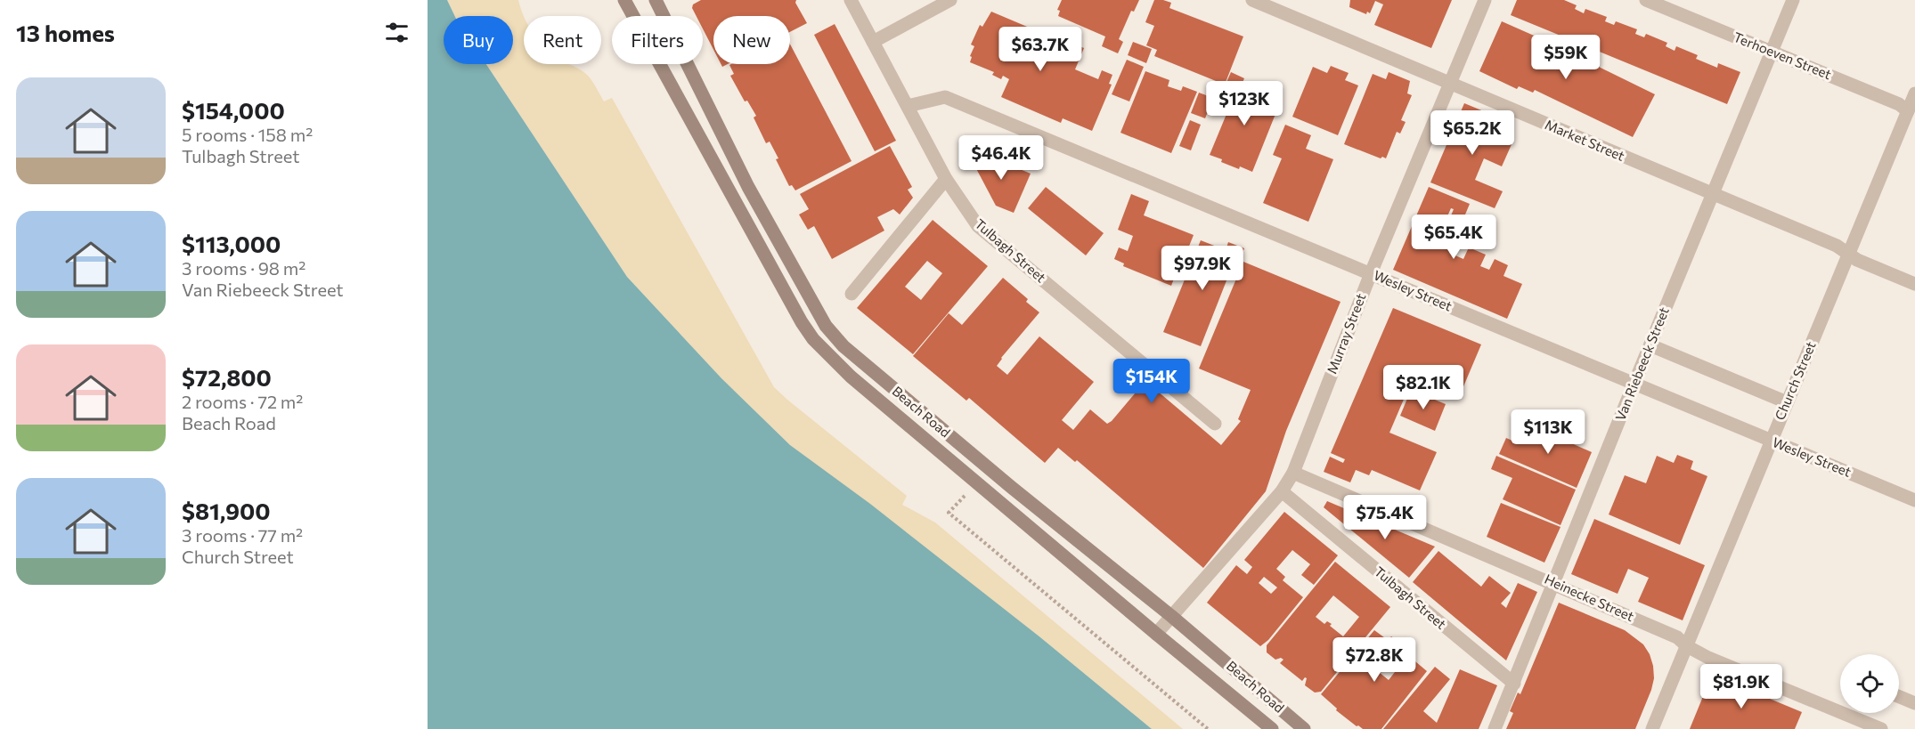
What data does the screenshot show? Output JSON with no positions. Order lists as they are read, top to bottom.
{
  "streets": {
    "main road": ["Beach Road"],
    "street": [
      "Terhoeven Street",
      "Market Street",
      "Tulbagh Street",
      "Wesley Street",
      "Murray Street",
      "Van Riebeeck Street",
      "Church Street",
      "Heinecke Street"
    ]
  },
  "crossings": [
    ["Terhoeven Street", "Van Riebeeck Street"],
    ["Terhoeven Street", "Church Street"],
    ["Market Street", "Murray Street"],
    ["Market Street", "Van Riebeeck Street"],
    ["Market Street", "Church Street"],
    ["Tulbagh Street", "Wesley Street"],
    ["Tulbagh Street", "Murray Street"],
    ["Tulbagh Street", "Van Riebeeck Street"],
    ["Wesley Street", "Murray Street"],
    ["Wesley Street", "Van Riebeeck Street"],
    ["Wesley Street", "Church Street"],
    ["Murray Street", "Beach Road"],
    ["Murray Street", "Heinecke Street"],
    ["Van Riebeeck Street", "Heinecke Street"],
    ["Church Street", "Heinecke Street"]
  ],
  "page": {
    "heading": "13 homes",
    "chip": [
      "Buy",
      "Rent",
      "Filters",
      "New"
    ],
    "price": [
      "$63.7K",
      "$59K",
      "$123K",
      "$65.2K",
      "$46.4K",
      "$65.4K",
      "$97.9K",
      "$154K",
      "$82.1K",
      "$113K",
      "$75.4K",
      "$72.8K",
      "$81.9K"
    ],
    "list": [
      {
        "name": "$154,000",
        "note": "5 rooms · 158 m² · Tulbagh Street"
      },
      {
        "name": "$113,000",
        "note": "3 rooms · 98 m² · Van Riebeeck Street"
      },
      {
        "name": "$72,800",
        "note": "2 rooms · 72 m² · Beach Road"
      },
      {
        "name": "$81,900",
        "note": "3 rooms · 77 m² · Church Street"
      }
    ]
  }
}
